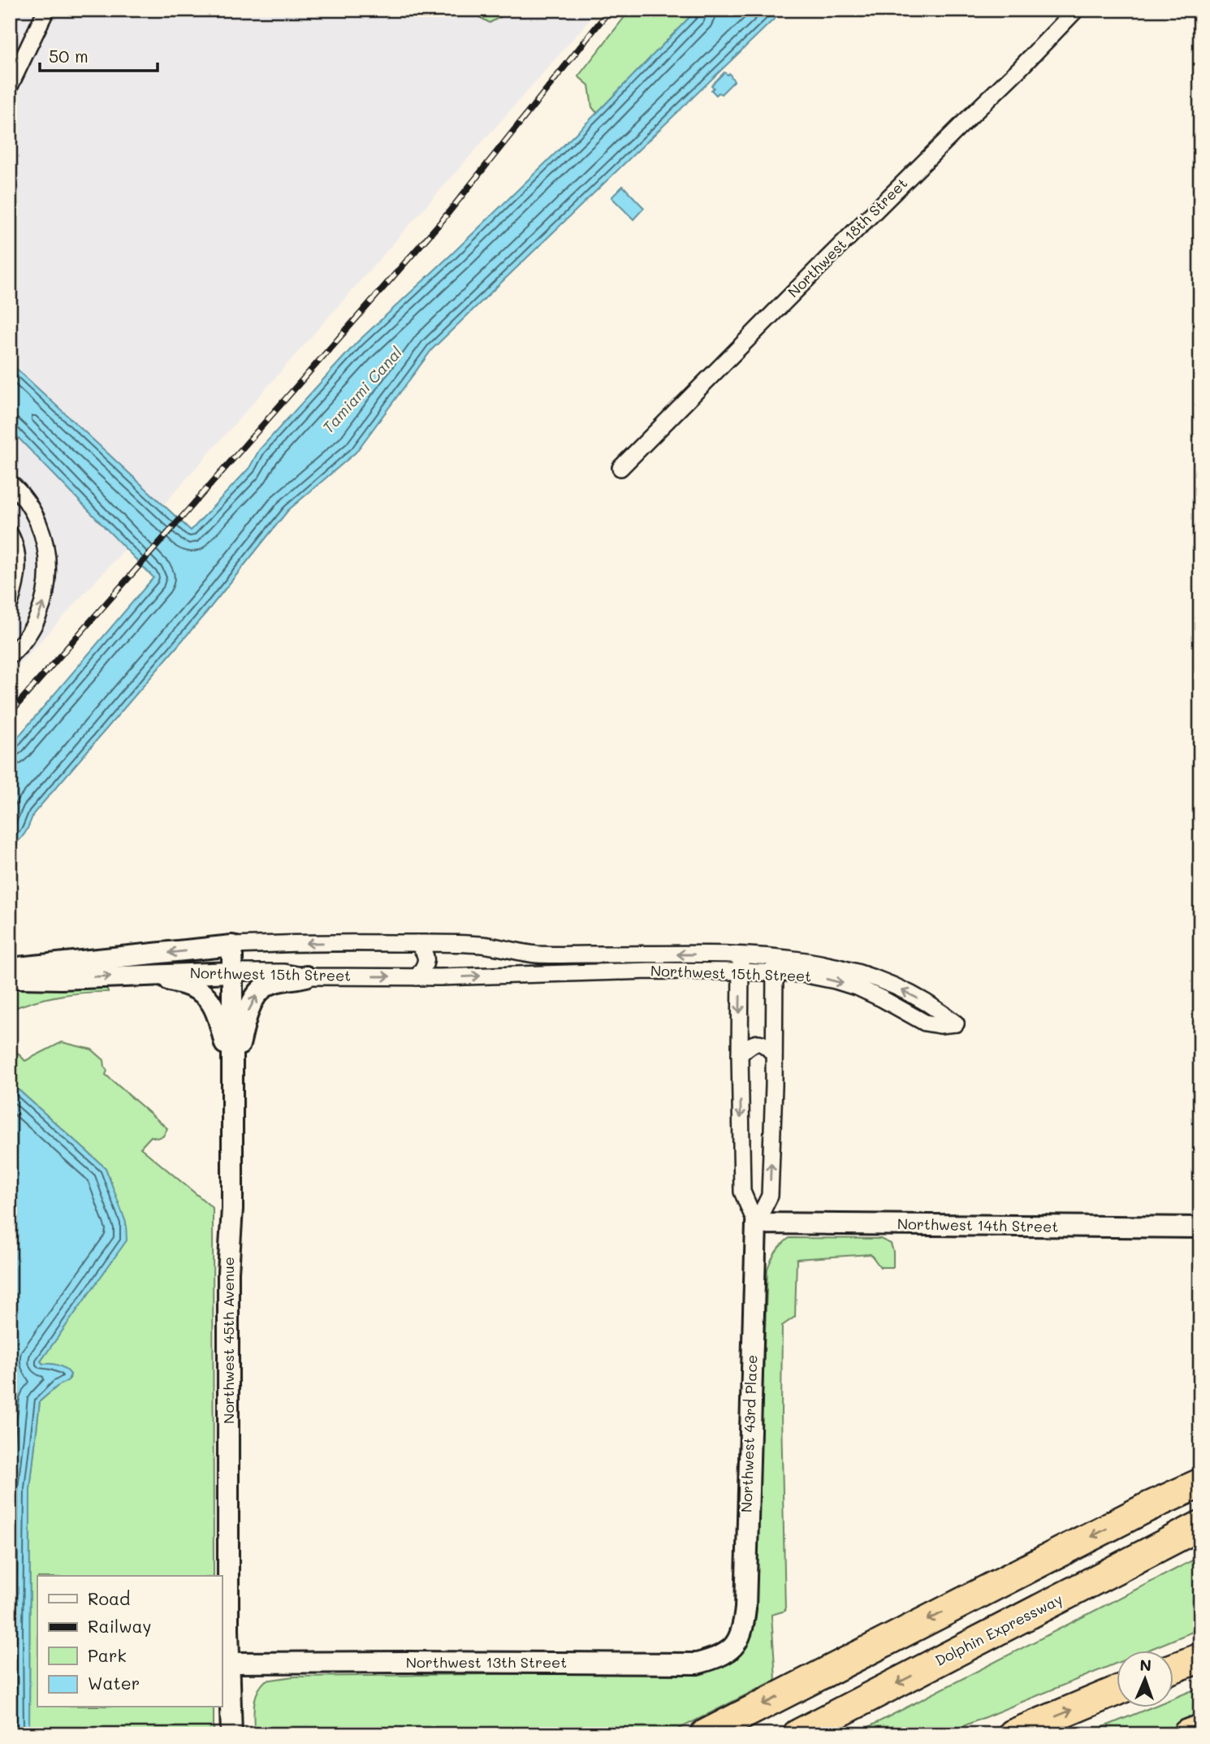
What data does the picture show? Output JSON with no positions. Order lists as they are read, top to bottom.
{
  "streets": {
    "highway": ["Dolphin Expressway"],
    "street": [
      "Northwest 18th Street",
      "Northwest 15th Street",
      "Northwest 14th Street",
      "Northwest 45th Avenue",
      "Northwest 43rd Place",
      "Northwest 13th Street"
    ]
  },
  "crossings": [
    ["Northwest 15th Street", "Northwest 45th Avenue"],
    ["Northwest 15th Street", "Northwest 43rd Place"],
    ["Northwest 14th Street", "Northwest 43rd Place"],
    ["Northwest 45th Avenue", "Northwest 13th Street"],
    ["Northwest 43rd Place", "Northwest 13th Street"]
  ],
  "water": ["Tamiami Canal"],
  "legend": [
    "Road",
    "Railway",
    "Park",
    "Water"
  ],
  "scale_bar": "50 m",
  "north": "top"
}
